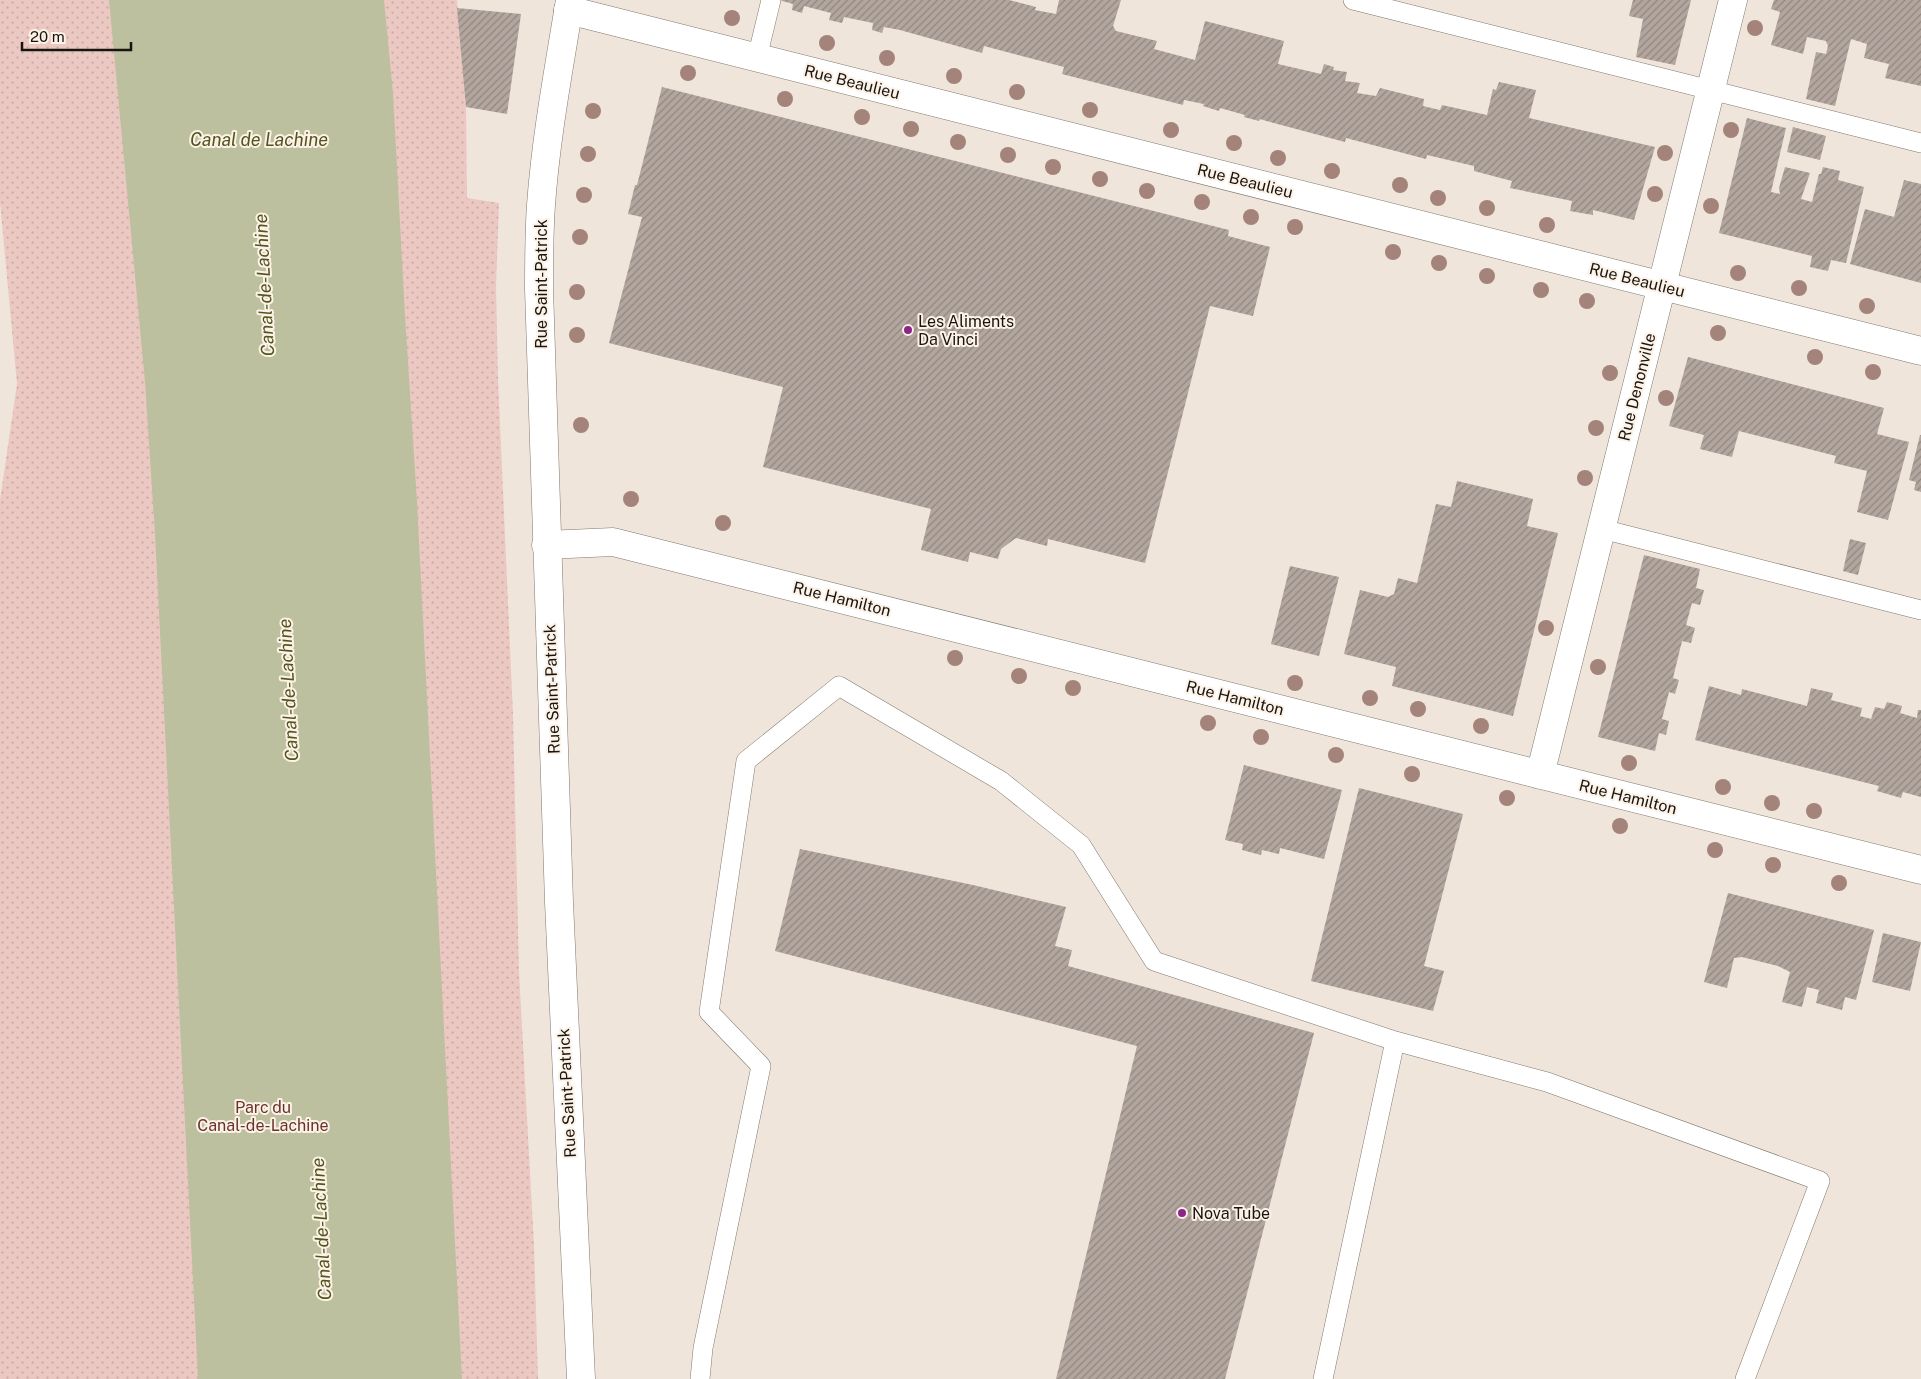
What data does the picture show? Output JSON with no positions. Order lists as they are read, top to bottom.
{
  "streets": {
    "street": [
      "Rue Beaulieu",
      "Rue Saint-Patrick",
      "Rue Denonville",
      "Rue Hamilton"
    ]
  },
  "crossings": [
    ["Rue Beaulieu", "Rue Saint-Patrick"],
    ["Rue Beaulieu", "Rue Denonville"],
    ["Rue Saint-Patrick", "Rue Hamilton"],
    ["Rue Denonville", "Rue Hamilton"]
  ],
  "water": ["Canal de Lachine", "Canal-de-Lachine"],
  "parks": ["Parc du Canal-de-Lachine"],
  "places": ["Les Aliments Da Vinci", "Nova Tube"],
  "scale_bar": "20 m"
}
